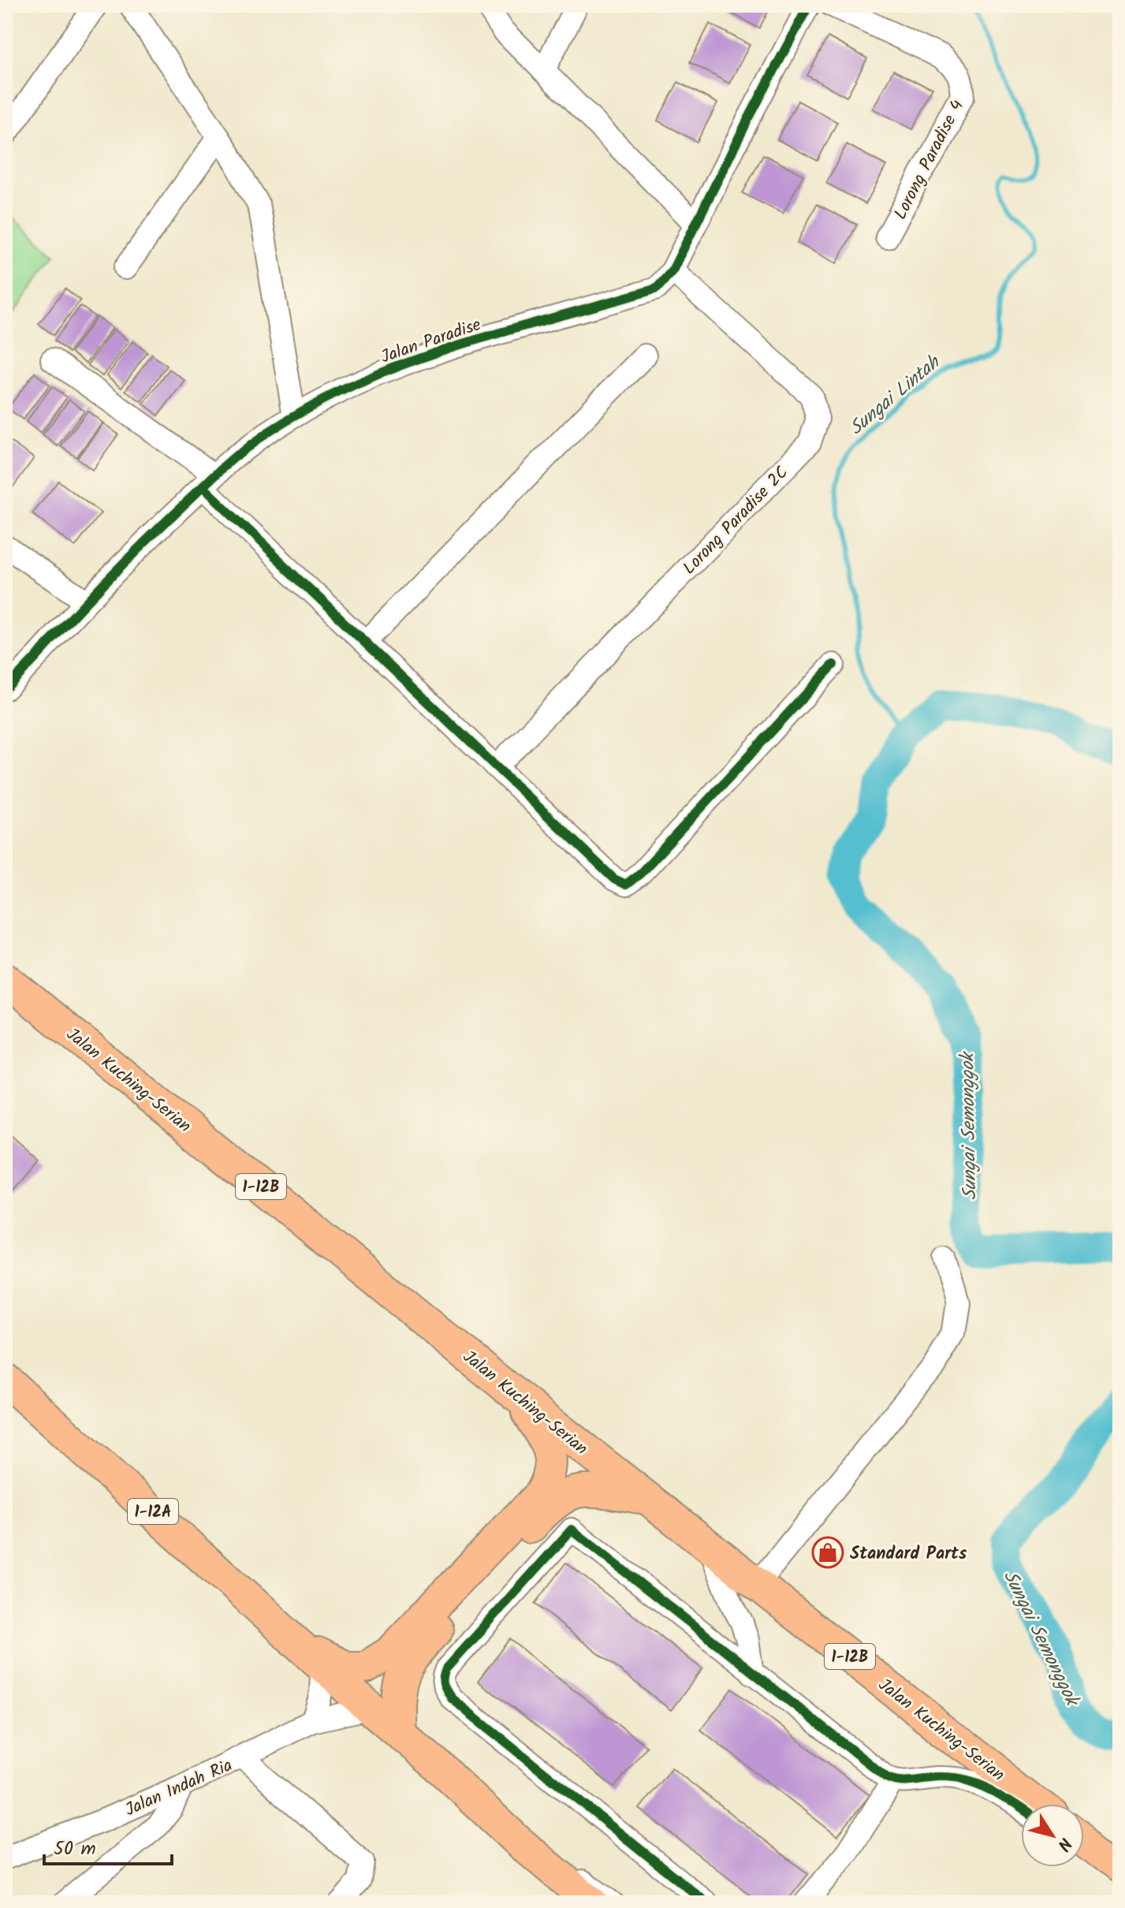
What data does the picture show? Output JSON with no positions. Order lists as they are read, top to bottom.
{
  "streets": {
    "highway": ["Jalan Kuching-Serian", "1-12B", "1-12A"],
    "street": [
      "Lorong Paradise 4",
      "Jalan Paradise",
      "Lorong Paradise 2C",
      "Jalan Indah Ria"
    ]
  },
  "crossings": [
    ["Jalan Paradise", "Lorong Paradise 2C"],
    ["1-12A", "Jalan Indah Ria"]
  ],
  "water": ["Sungai Lintah", "Sungai Semonggok"],
  "places": {
    "shop": ["Standard Parts"]
  },
  "scale_bar": "50 m",
  "north": "bottom right"
}
